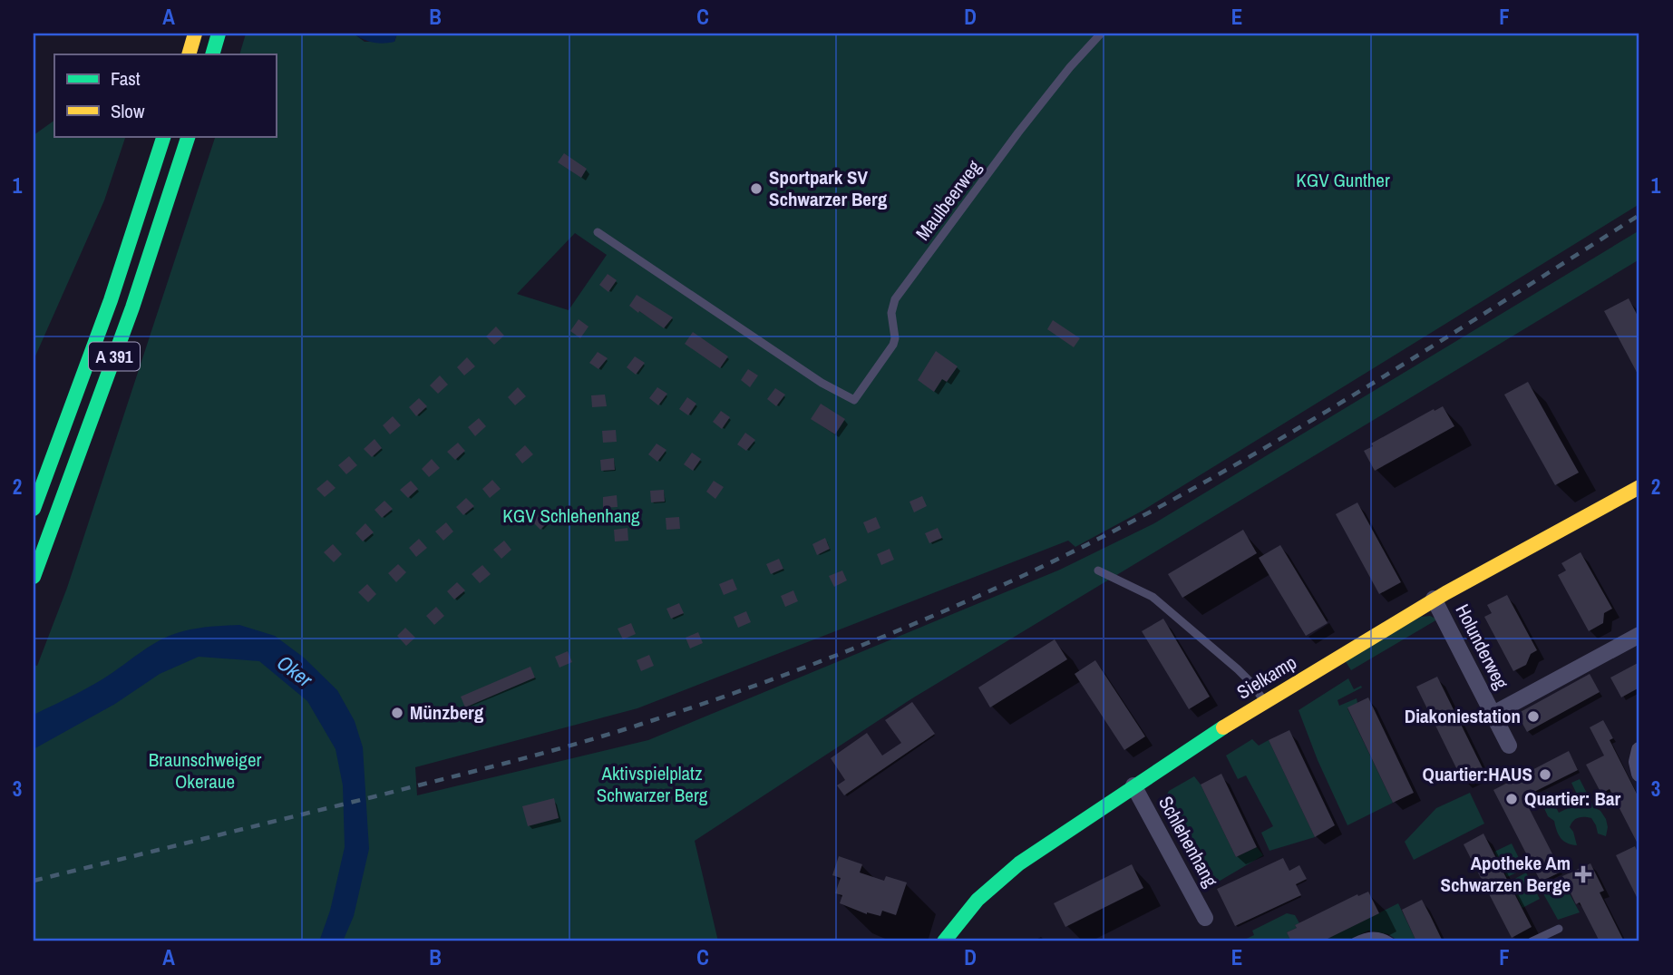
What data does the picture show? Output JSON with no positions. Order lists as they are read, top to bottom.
{
  "streets": {
    "main road": ["A 391", "Sielkamp"],
    "street": ["Holunderweg", "Schlehenhang"],
    "lane": ["Maulbeerweg"]
  },
  "crossings": [
    ["Holunderweg", "Sielkamp"],
    ["Sielkamp", "Schlehenhang"]
  ],
  "water": ["Oker"],
  "parks": [
    "KGV Gunther",
    "KGV Schlehenhang",
    "Braunschweiger Okeraue",
    "Aktivspielplatz Schwarzer Berg"
  ],
  "places": {
    "other": [
      "Sportpark SV Schwarzer Berg",
      "Münzberg",
      "Diakoniestation",
      "Quartier:HAUS",
      "Quartier: Bar"
    ],
    "health": ["Apotheke Am Schwarzen Berge"]
  },
  "legend": ["Fast", "Slow"],
  "grid": {
    "columns": [
      "A",
      "B",
      "C",
      "D",
      "E",
      "F"
    ],
    "rows": ["1", "2", "3"]
  }
}
